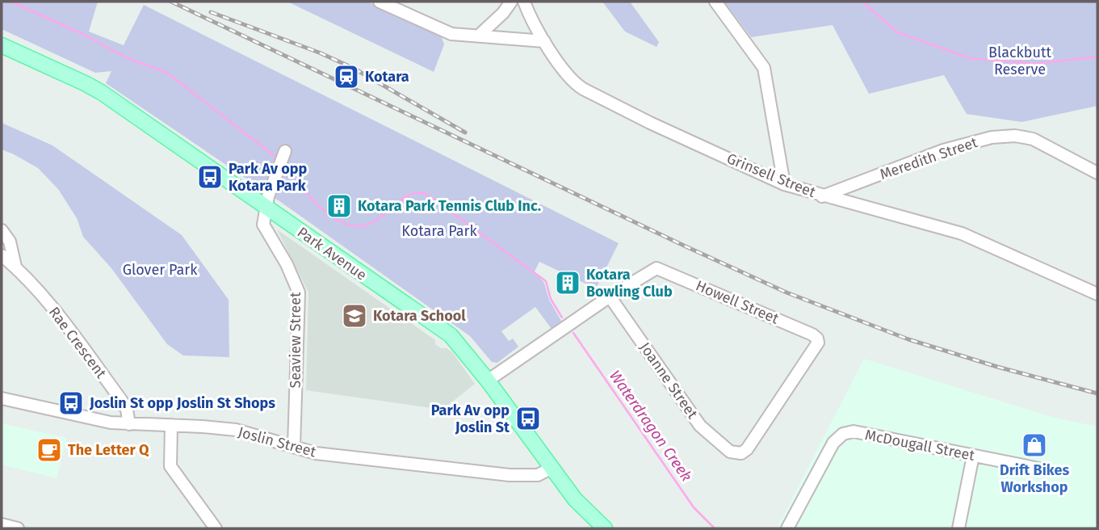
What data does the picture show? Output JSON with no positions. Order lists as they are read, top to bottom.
{
  "streets": {
    "main road": ["Park Avenue"],
    "street": [
      "Meredith Street",
      "Grinsell Street",
      "Howell Street",
      "Seaview Street",
      "Rae Crescent",
      "Joanne Street",
      "Joslin Street",
      "McDougall Street"
    ]
  },
  "crossings": [
    ["Meredith Street", "Grinsell Street"],
    ["Park Avenue", "Howell Street"],
    ["Park Avenue", "Seaview Street"],
    ["Park Avenue", "Joslin Street"],
    ["Howell Street", "Joanne Street"],
    ["Seaview Street", "Joslin Street"],
    ["Rae Crescent", "Joslin Street"]
  ],
  "water": ["Waterdragon Creek"],
  "parks": ["Blackbutt Reserve", "Kotara Park", "Glover Park"],
  "places": {
    "station": ["Kotara"],
    "bus stop": ["Park Av opp Kotara Park", "Joslin St opp Joslin St Shops", "Park Av opp Joslin St"],
    "building": ["Kotara Park Tennis Club Inc.", "Kotara Bowling Club"],
    "school or university": ["Kotara School"],
    "shop": ["Drift Bikes Workshop"],
    "cafe": ["The Letter Q"]
  }
}
